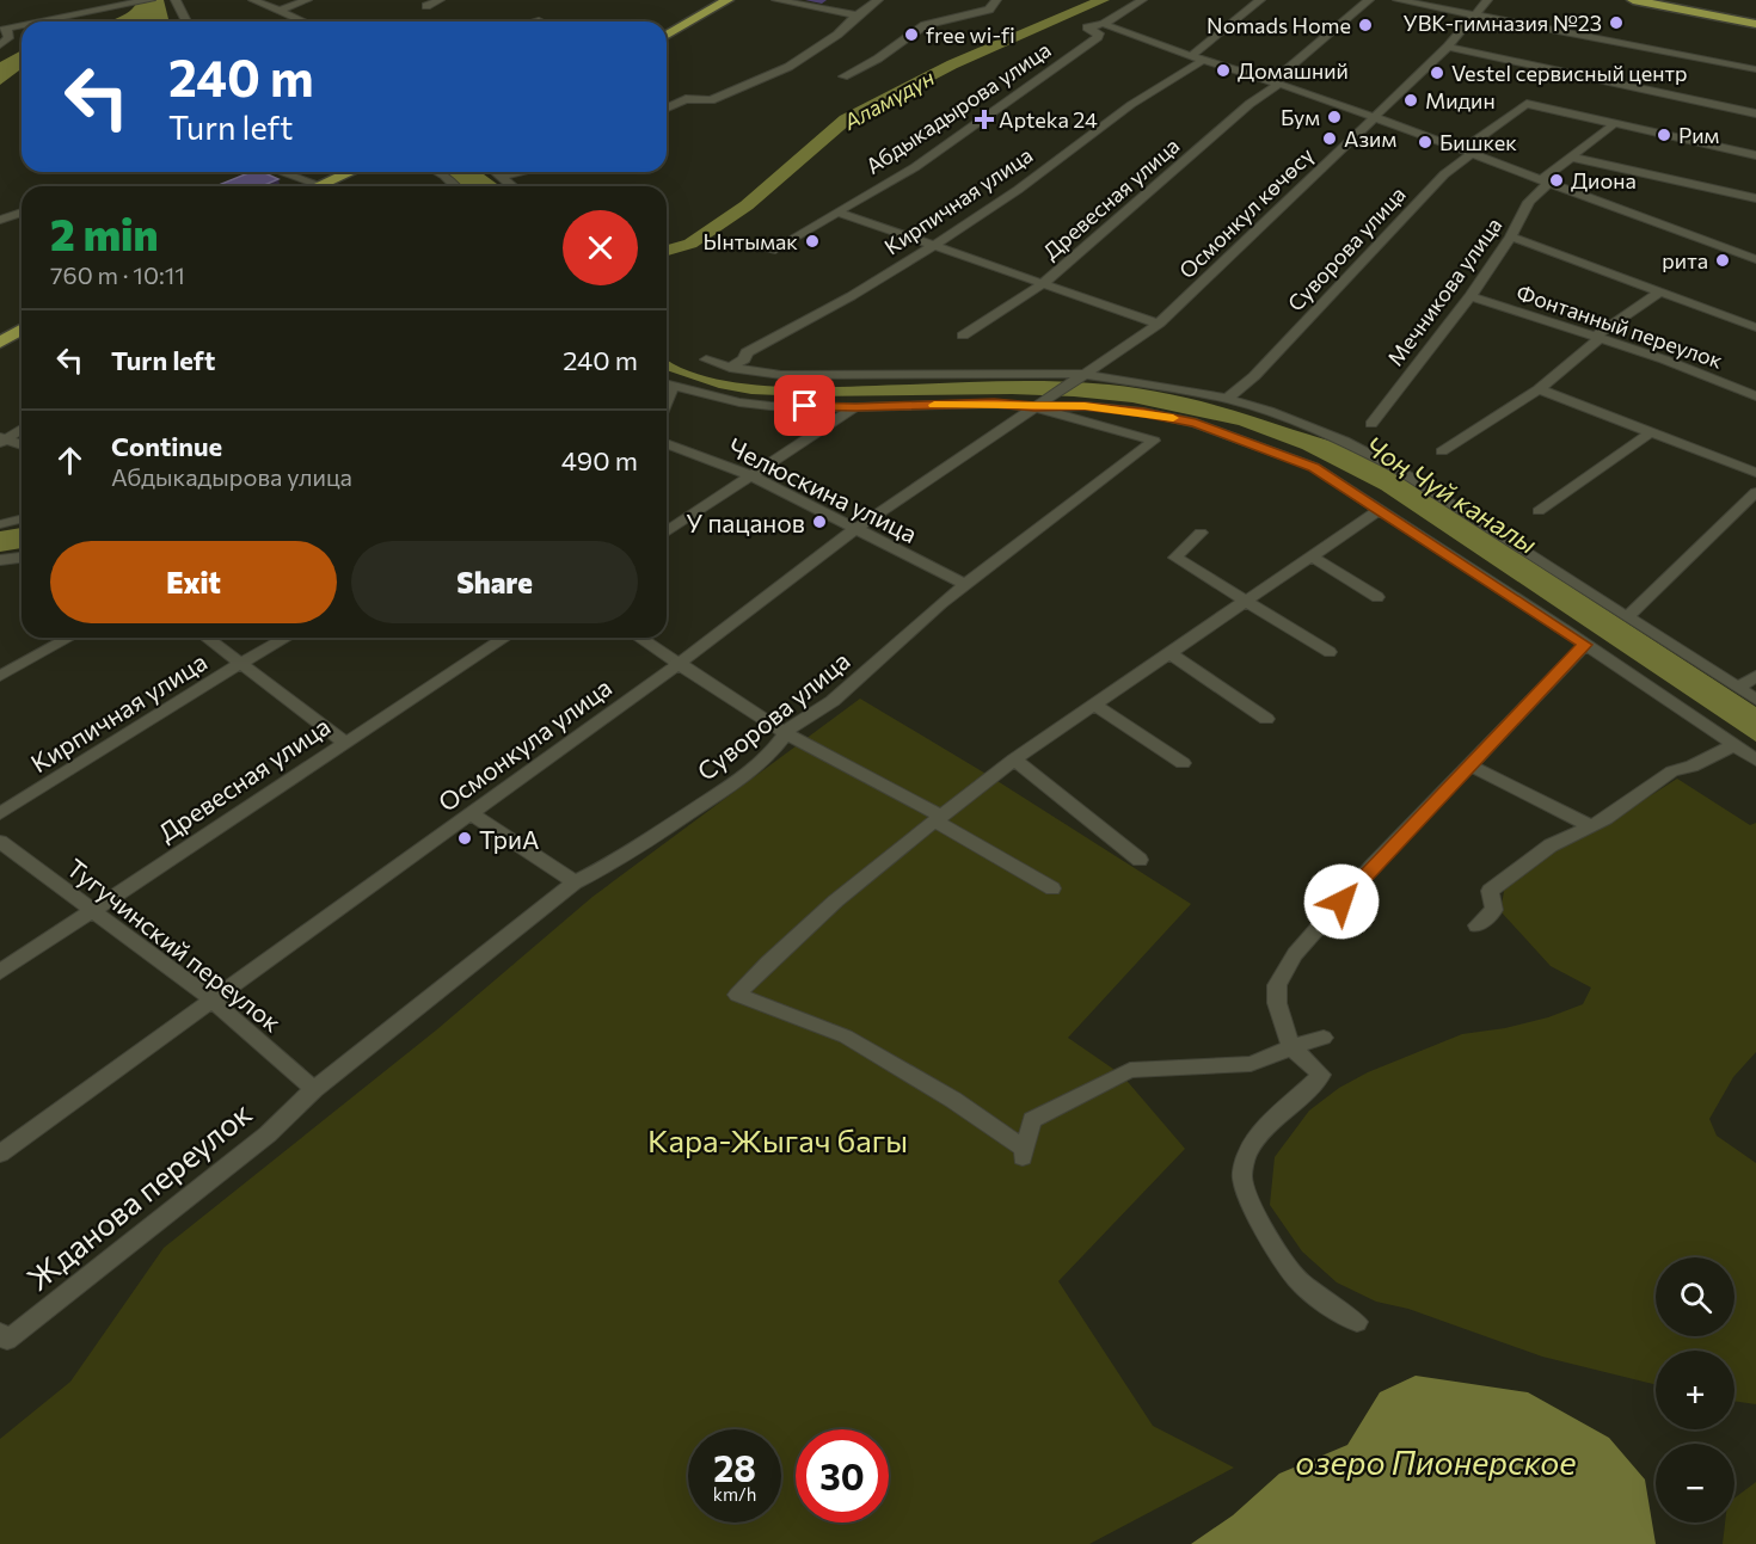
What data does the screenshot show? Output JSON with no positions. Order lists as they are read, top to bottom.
{
  "streets": {
    "street": [
      "Абдыкадырова улица",
      "Древесная улица",
      "Кирпичная улица",
      "Осмонкул көчөсү",
      "Суворова улица",
      "Мечникова улица",
      "Фонтанный переулок",
      "Челюскина улица",
      "Осмонкула улица",
      "Тугучинский переулок",
      "Жданова переулок"
    ]
  },
  "crossings": [
    ["Древесная улица", "Тугучинский переулок"],
    ["Осмонкул көчөсү", "Осмонкула улица"],
    ["Суворова улица", "Мечникова улица"],
    ["Суворова улица", "Челюскина улица"],
    ["Суворова улица", "Осмонкула улица"],
    ["Суворова улица", "Тугучинский переулок"],
    ["Суворова улица", "Жданова переулок"],
    ["Мечникова улица", "Фонтанный переулок"],
    ["Челюскина улица", "Осмонкула улица"],
    ["Осмонкула улица", "Тугучинский переулок"],
    ["Тугучинский переулок", "Жданова переулок"]
  ],
  "water": ["Аламүдүн", "Чоң Чүй каналы", "озеро Пионерское"],
  "parks": ["Кара-Жыгач багы"],
  "places": {
    "other": [
      "УВК-гимназия №23",
      "Nomads Home",
      "free wi-fi",
      "Домашний",
      "Vestel сервисный центр",
      "Мидин",
      "Бум",
      "Рим",
      "Азим",
      "Бишкек",
      "Диона",
      "Ынтымак",
      "рита",
      "У пацанов",
      "ТриА"
    ],
    "health": ["Apteka 24"]
  },
  "page": {
    "turn": ["240 m", "Turn left"],
    "heading": ["2 min", "760 m · 10:11"],
    "list": [
      {
        "name": "Turn left",
        "value": "240 m"
      },
      {
        "name": "Continue",
        "note": "Абдыкадырова улица",
        "value": "490 m"
      }
    ],
    "buttons": ["Exit", "Share"],
    "map_buttons": ["+", "−"],
    "speed": "28 km/h",
    "limit": "30"
  }
}
